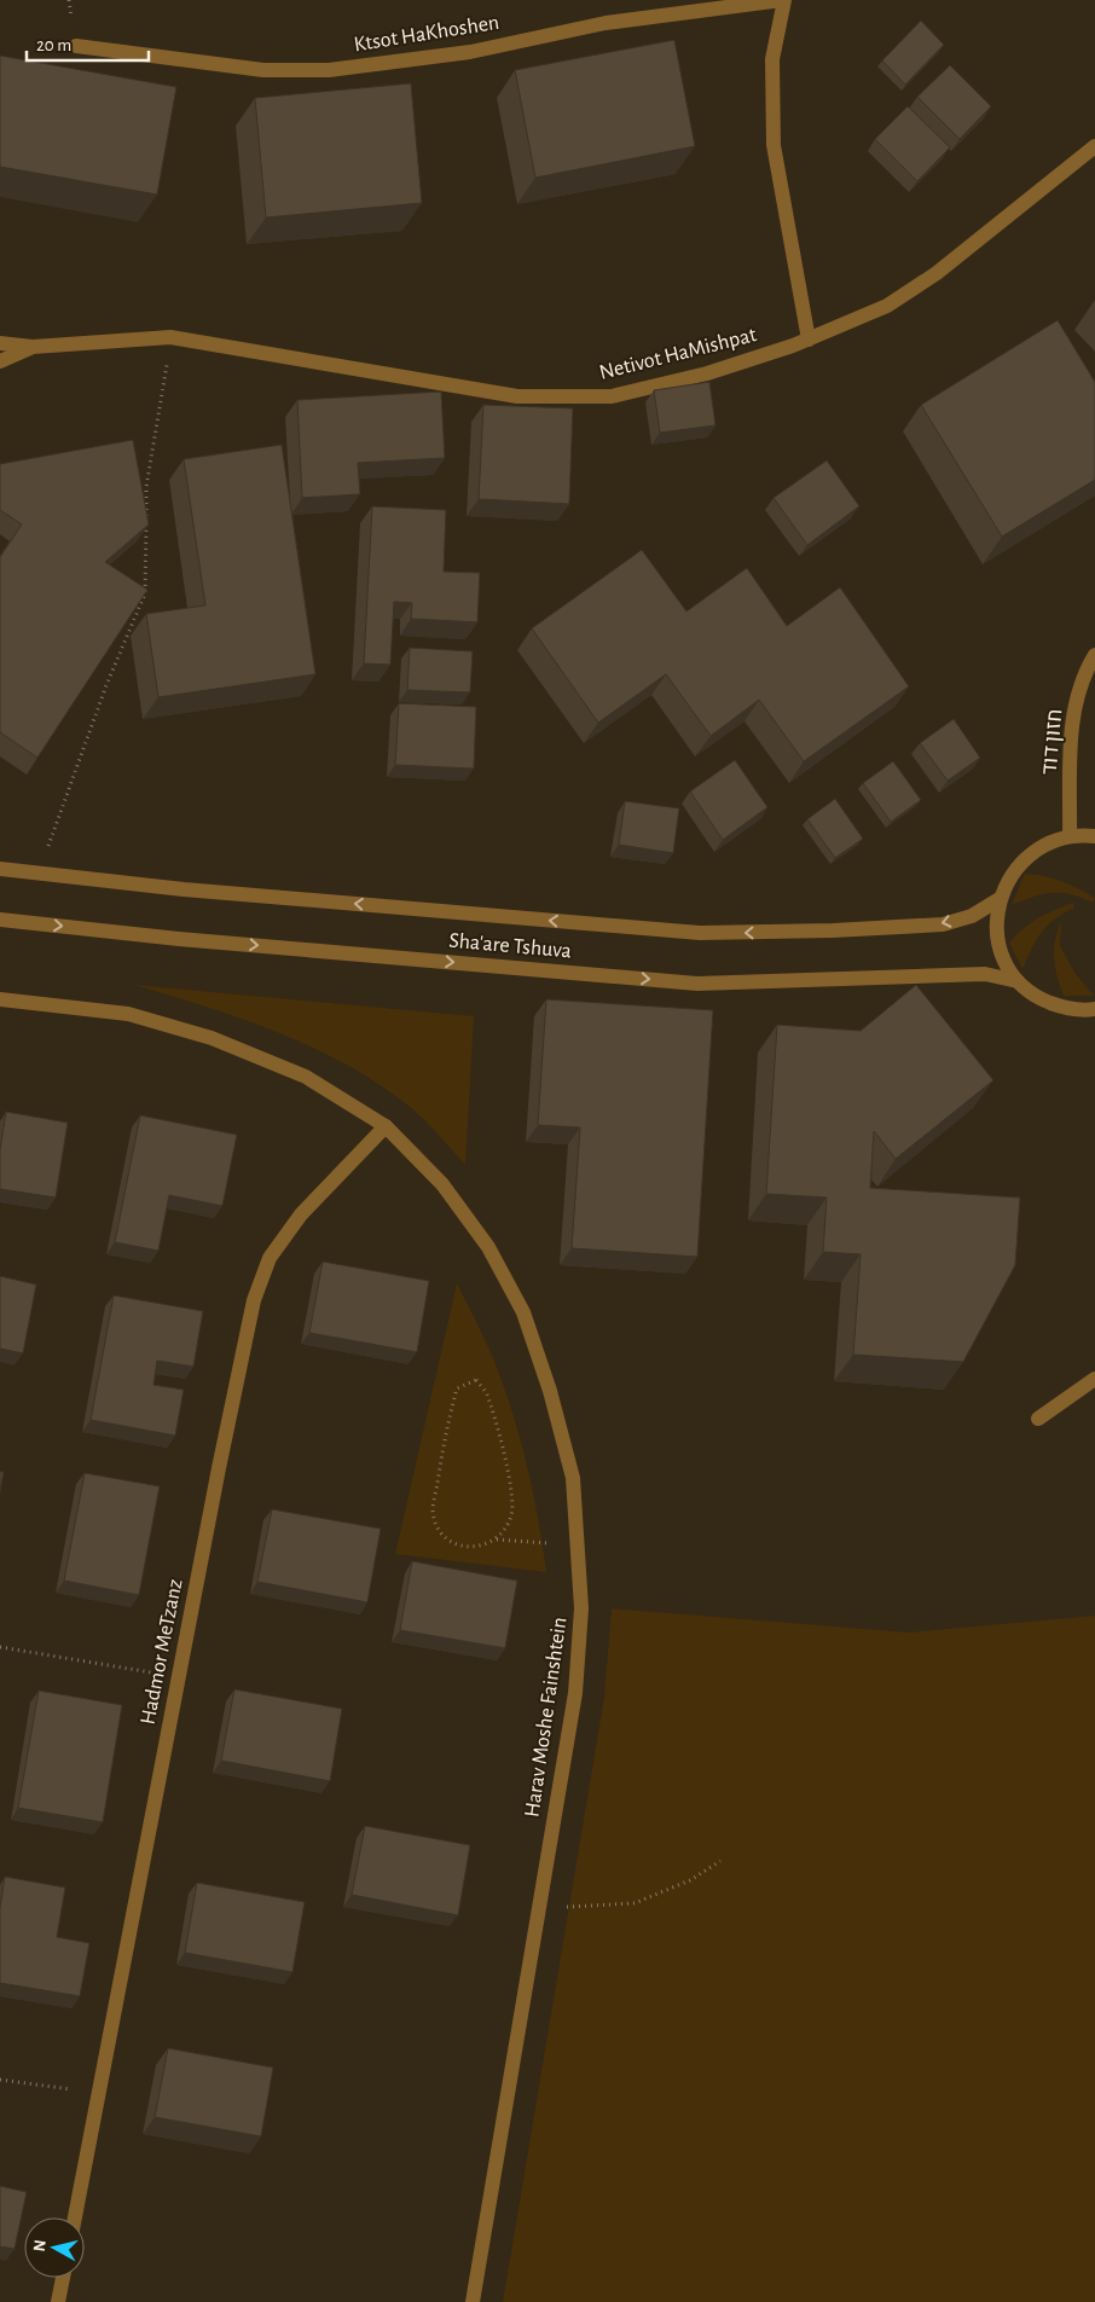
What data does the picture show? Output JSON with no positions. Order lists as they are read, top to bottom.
{
  "streets": {
    "street": [
      "Ktsot HaKhoshen",
      "Netivot HaMishpat",
      "חזון דוד",
      "Sha'are Tshuva",
      "Hadmor MeTzanz",
      "Harav Moshe Fainshtein"
    ]
  },
  "crossings": [
    ["Ktsot HaKhoshen", "Netivot HaMishpat"],
    ["Hadmor MeTzanz", "Harav Moshe Fainshtein"]
  ],
  "scale_bar": "20 m",
  "north": "left"
}
